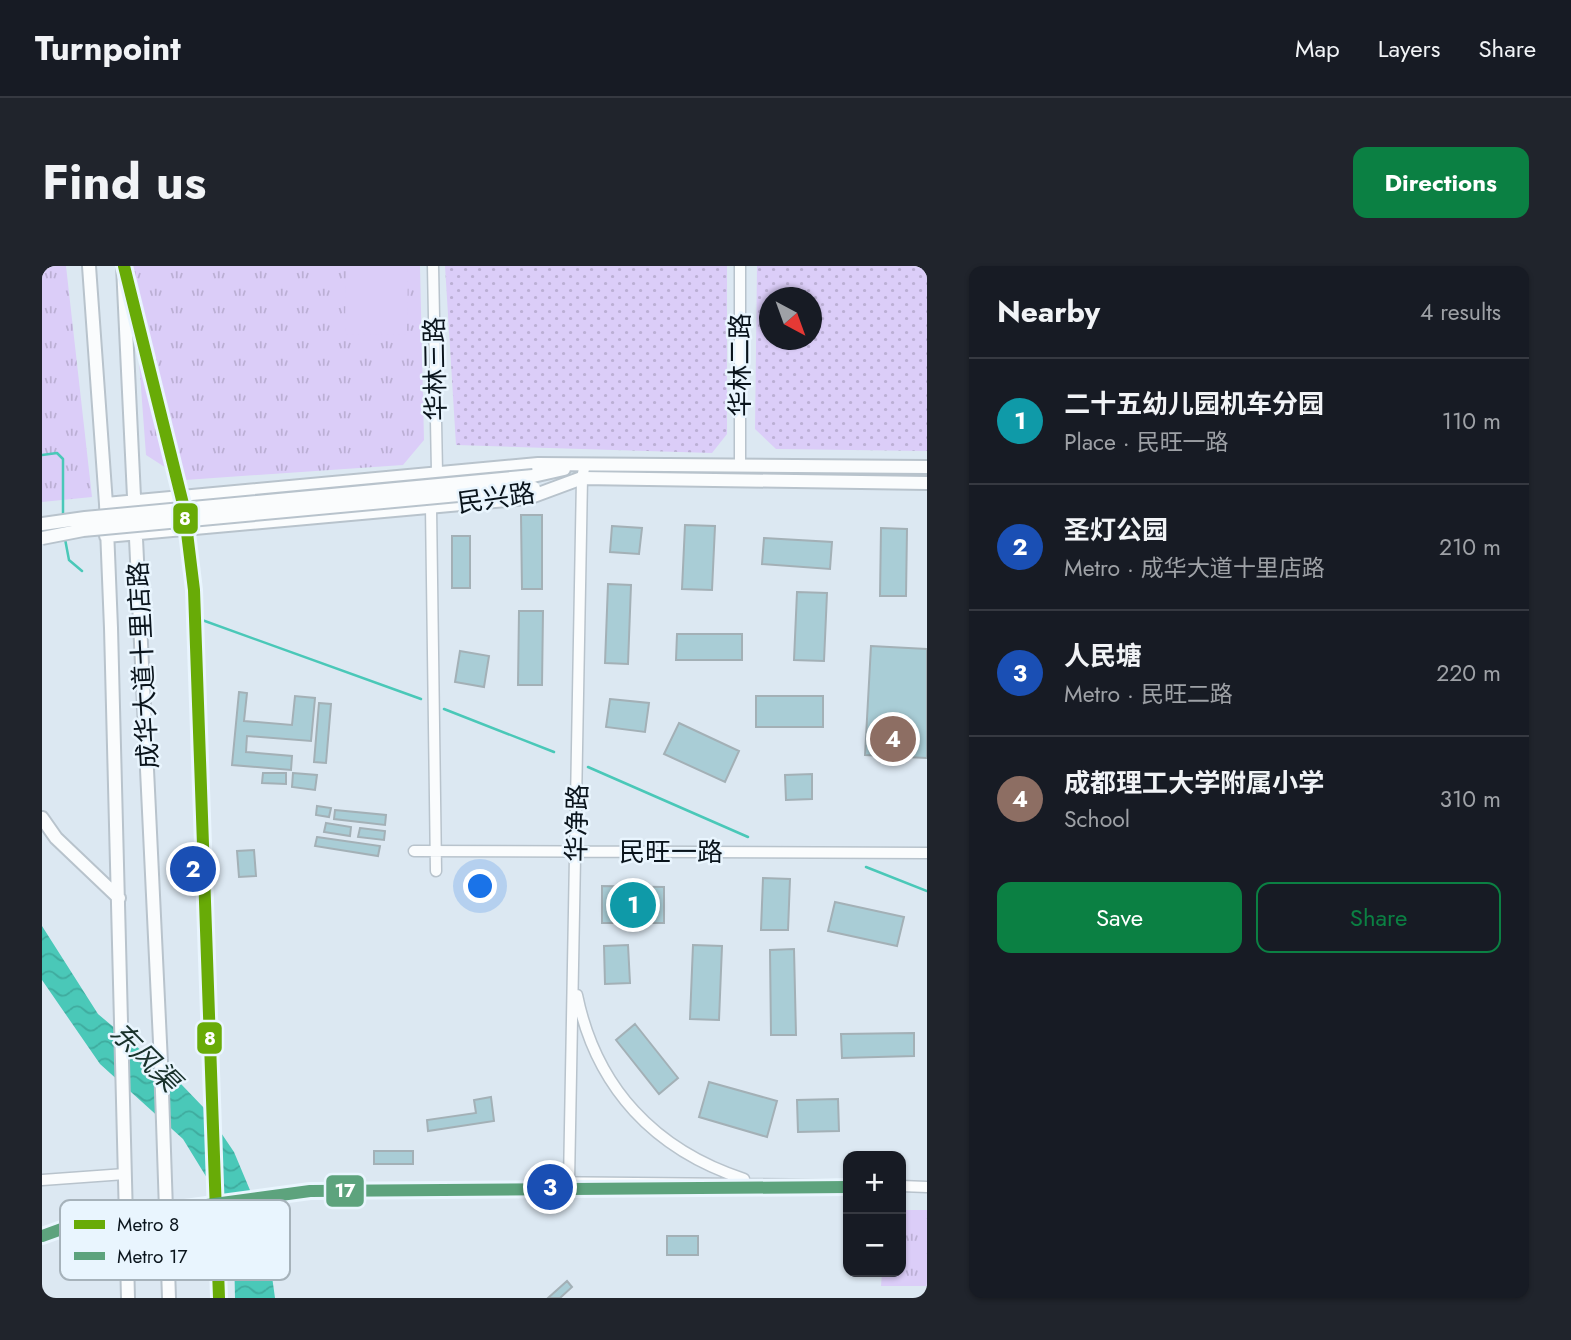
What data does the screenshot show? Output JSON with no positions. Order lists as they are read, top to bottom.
{
  "streets": {
    "main road": ["民兴路", "成华大道十里店路"],
    "street": [
      "华林二路",
      "华林三路",
      "华净路",
      "民旺一路"
    ]
  },
  "crossings": [
    ["华林二路", "民兴路"],
    ["华林三路", "民兴路"],
    ["民兴路", "成华大道十里店路"],
    ["民兴路", "华净路"],
    ["华净路", "民旺一路"]
  ],
  "water": ["东风渠"],
  "lines": ["metro line 8", "metro line 17"],
  "legend": ["Metro 8", "Metro 17"],
  "north": "bottom right",
  "page": {
    "header": "Turnpoint",
    "nav": ["Map", "Layers", "Share"],
    "title": "Find us",
    "buttons": [
      "Directions",
      ["Save", "Share"]
    ],
    "heading": ["Nearby", "4 results"],
    "list": [
      {
        "mark": "1",
        "name": "二十五幼儿园机车分园",
        "note": "Place · 民旺一路",
        "value": "110 m"
      },
      {
        "mark": "2",
        "name": "圣灯公园",
        "note": "Metro · 成华大道十里店路",
        "value": "210 m"
      },
      {
        "mark": "3",
        "name": "人民塘",
        "note": "Metro · 民旺二路",
        "value": "220 m"
      },
      {
        "mark": "4",
        "name": "成都理工大学附属小学",
        "note": "School",
        "value": "310 m"
      }
    ],
    "pins": [
      "4",
      "2",
      "1",
      "3"
    ],
    "map_buttons": ["+", "−"]
  }
}
